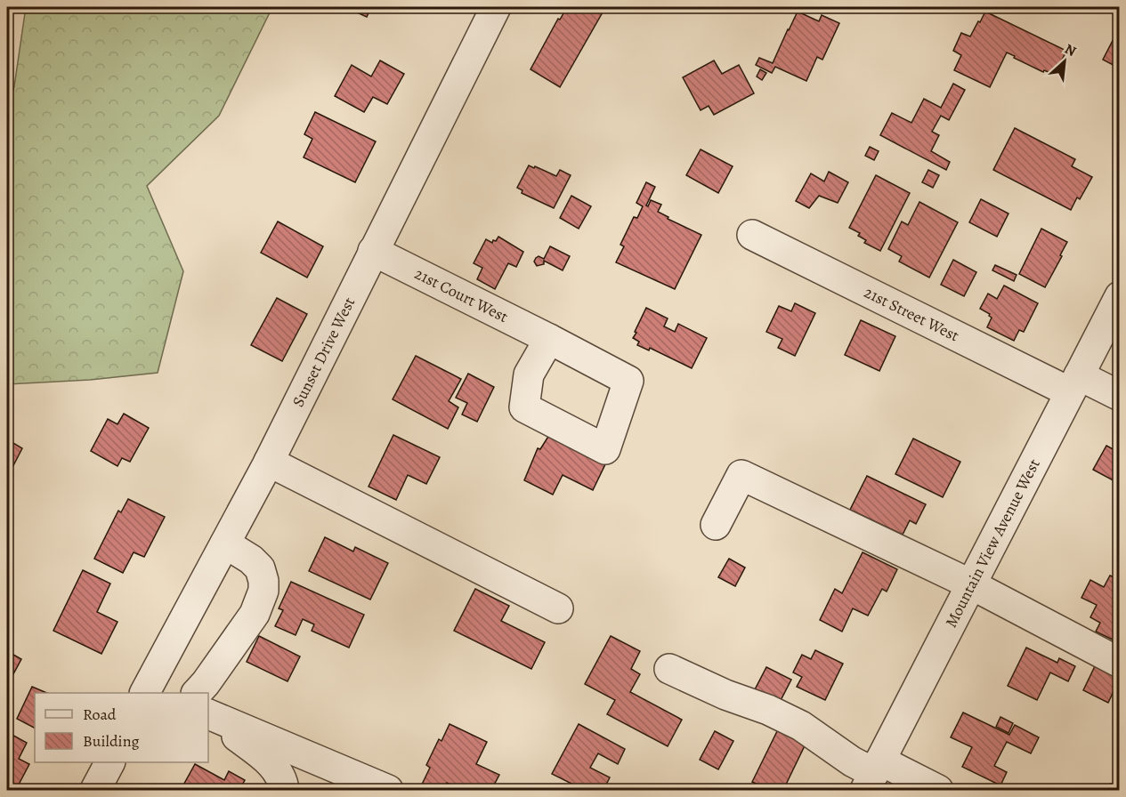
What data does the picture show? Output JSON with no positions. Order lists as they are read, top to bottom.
{
  "streets": {
    "street": [
      "21st Court West",
      "21st Street West",
      "Sunset Drive West",
      "Mountain View Avenue West"
    ]
  },
  "crossings": [
    ["21st Court West", "Sunset Drive West"],
    ["21st Street West", "Mountain View Avenue West"]
  ],
  "legend": ["Road", "Building"],
  "north": "top right"
}
